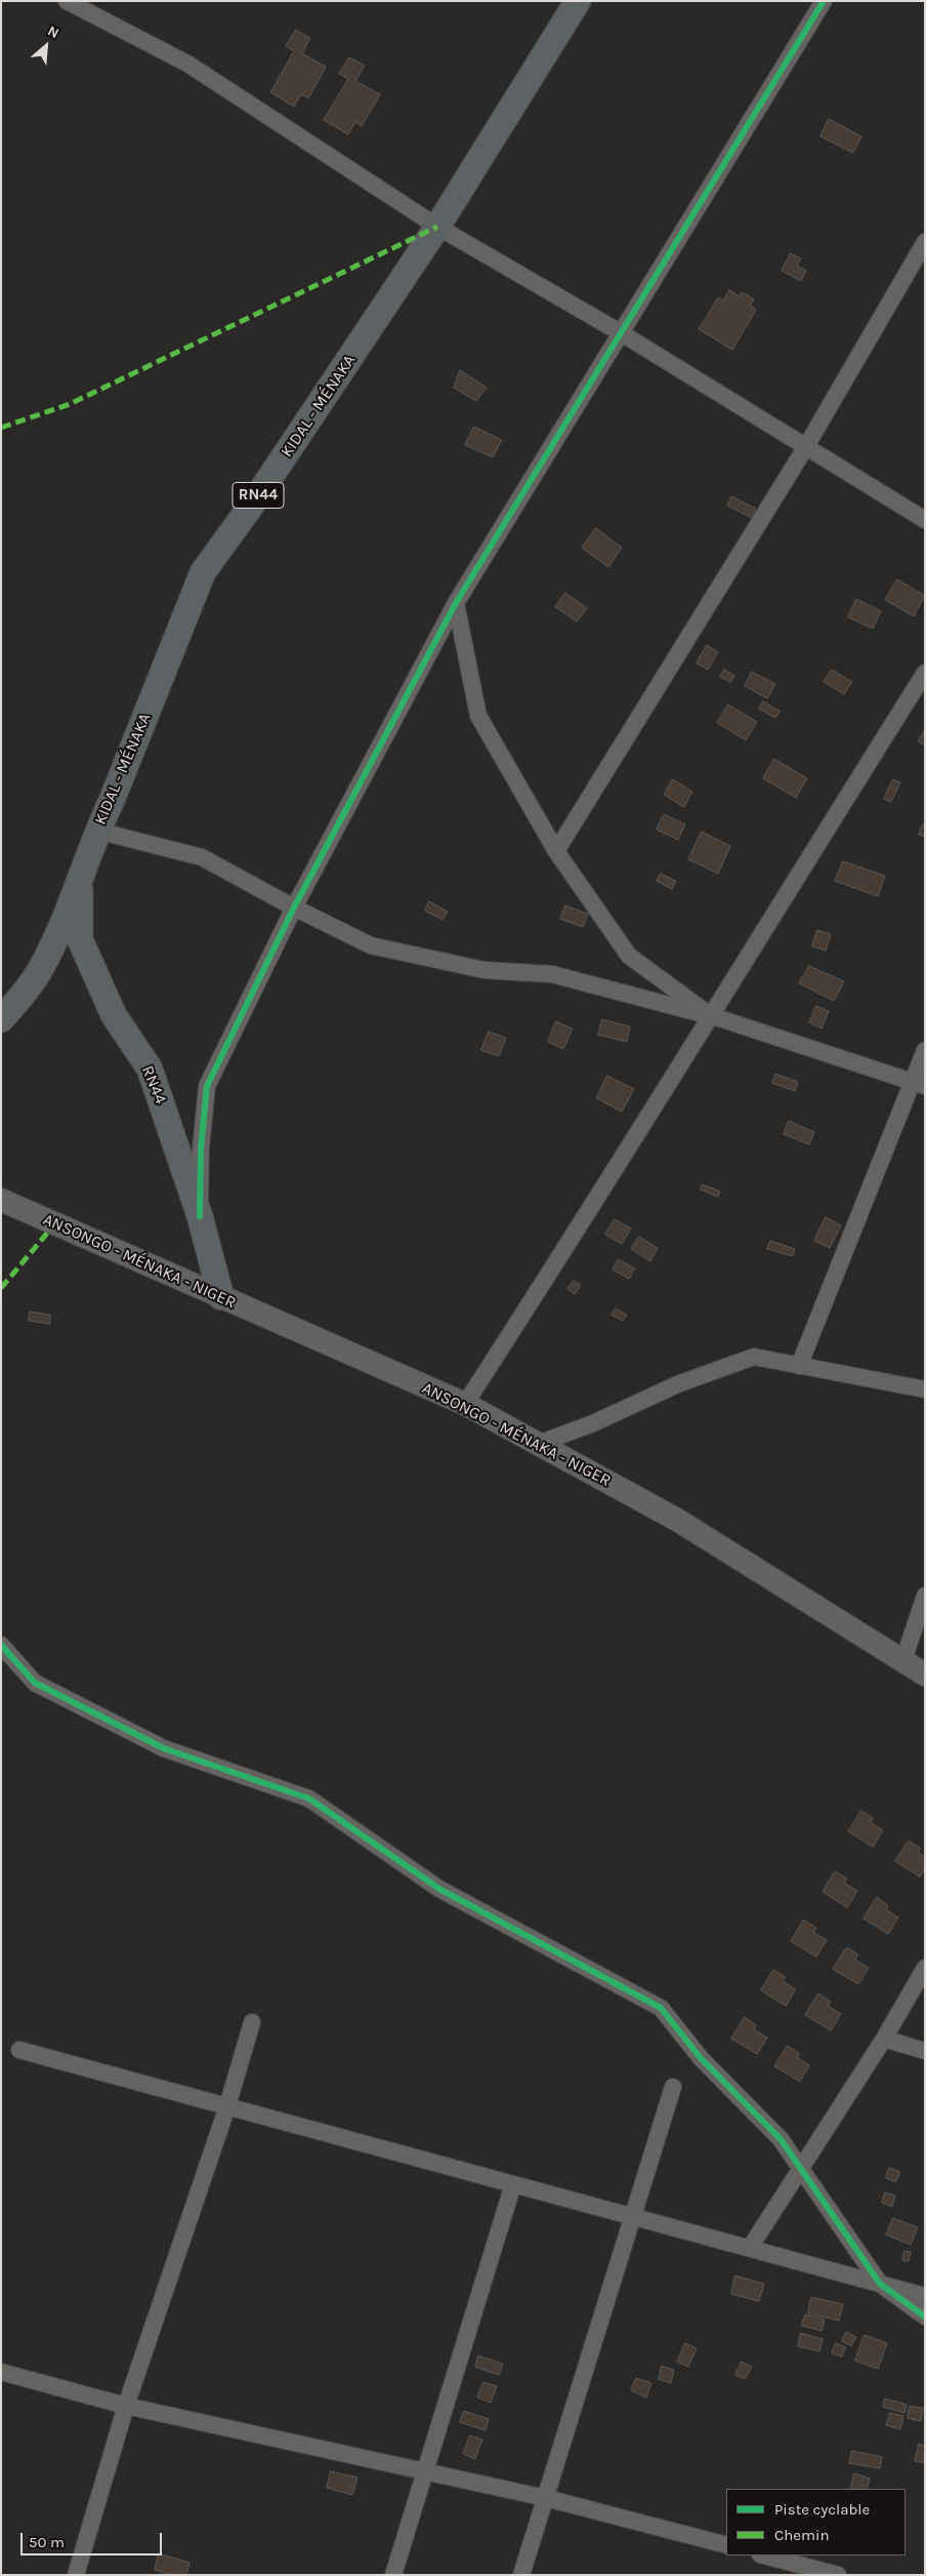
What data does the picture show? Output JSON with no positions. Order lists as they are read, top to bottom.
{
  "streets": {
    "main road": ["KIDAL - MÉNAKA", "RN44", "ANSONGO - MÉNAKA - NIGER"]
  },
  "crossings": [
    ["KIDAL - MÉNAKA", "RN44"],
    ["RN44", "ANSONGO - MÉNAKA - NIGER"]
  ],
  "legend": ["Piste cyclable", "Chemin"],
  "scale_bar": "50 m",
  "north": "top right"
}
